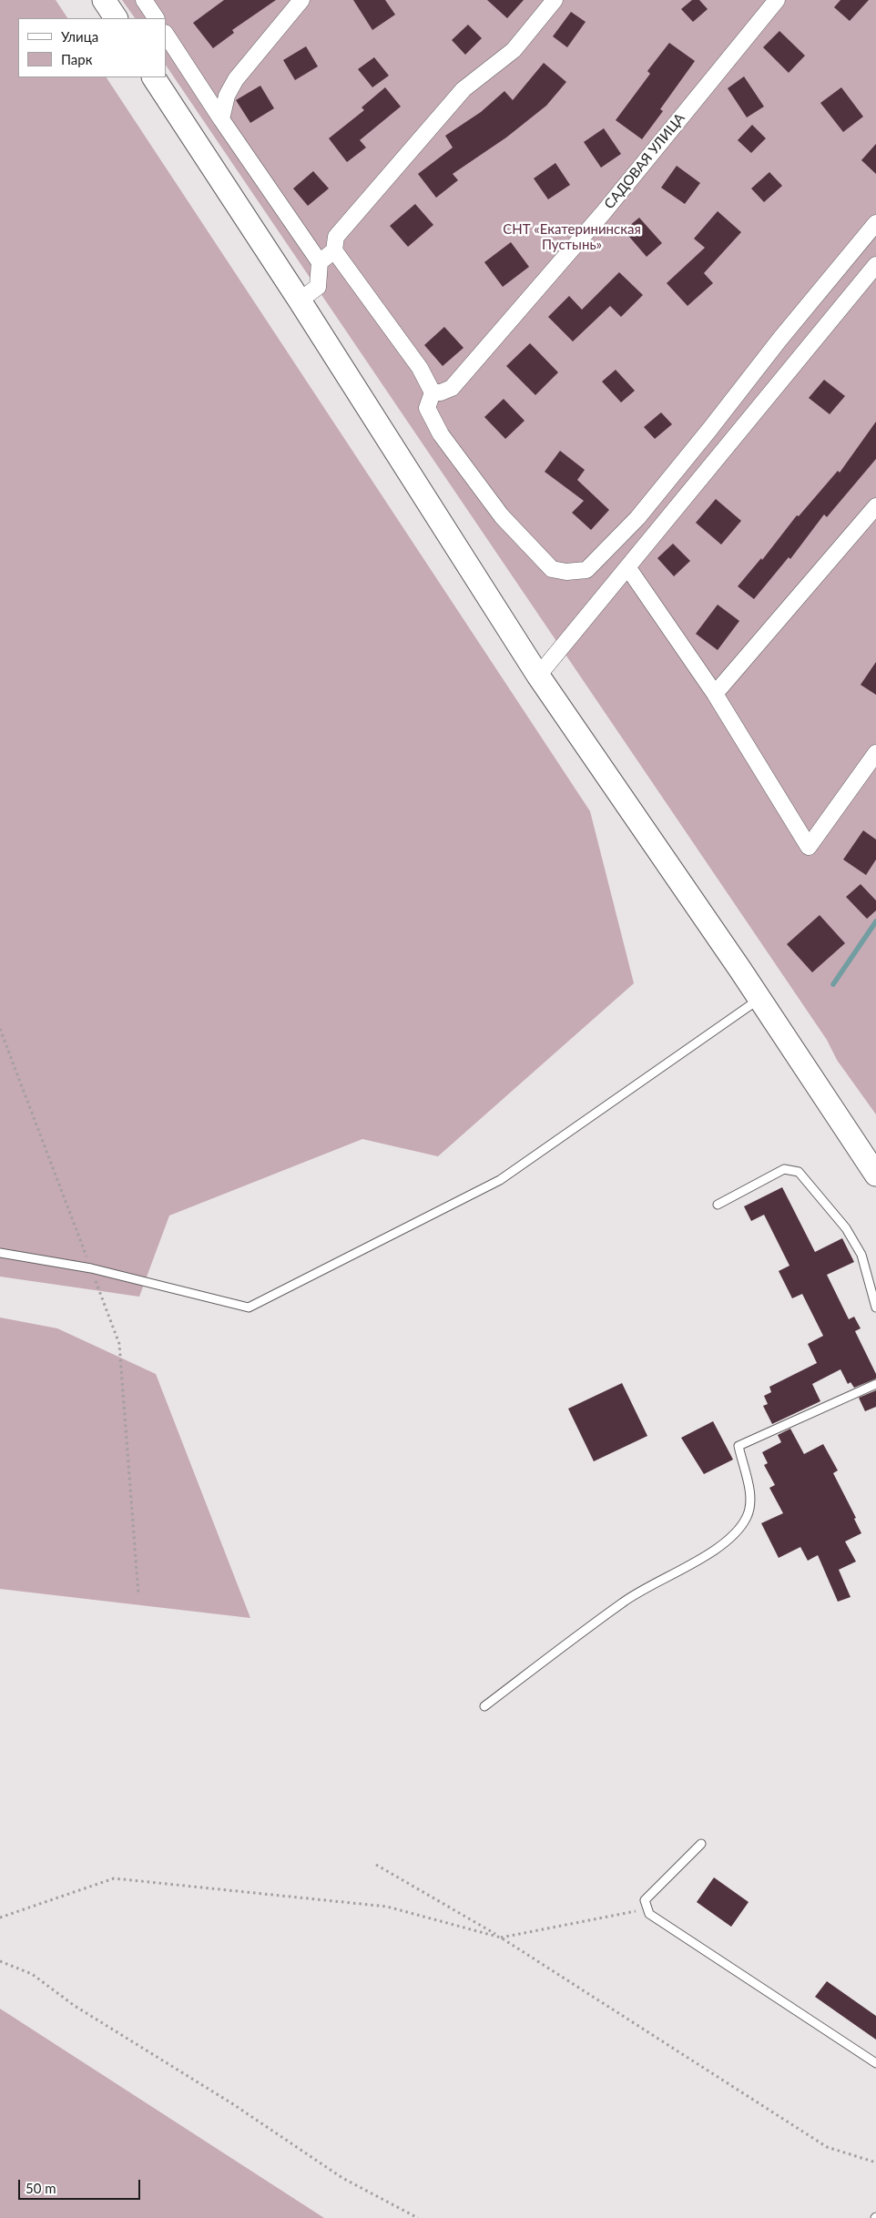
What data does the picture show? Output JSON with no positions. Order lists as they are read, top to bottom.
{
  "streets": {
    "street": ["САДОВАЯ УЛИЦА"]
  },
  "parks": ["СНТ «Екатерининская Пустынь»"],
  "legend": ["Улица", "Парк"],
  "scale_bar": "50 m"
}
